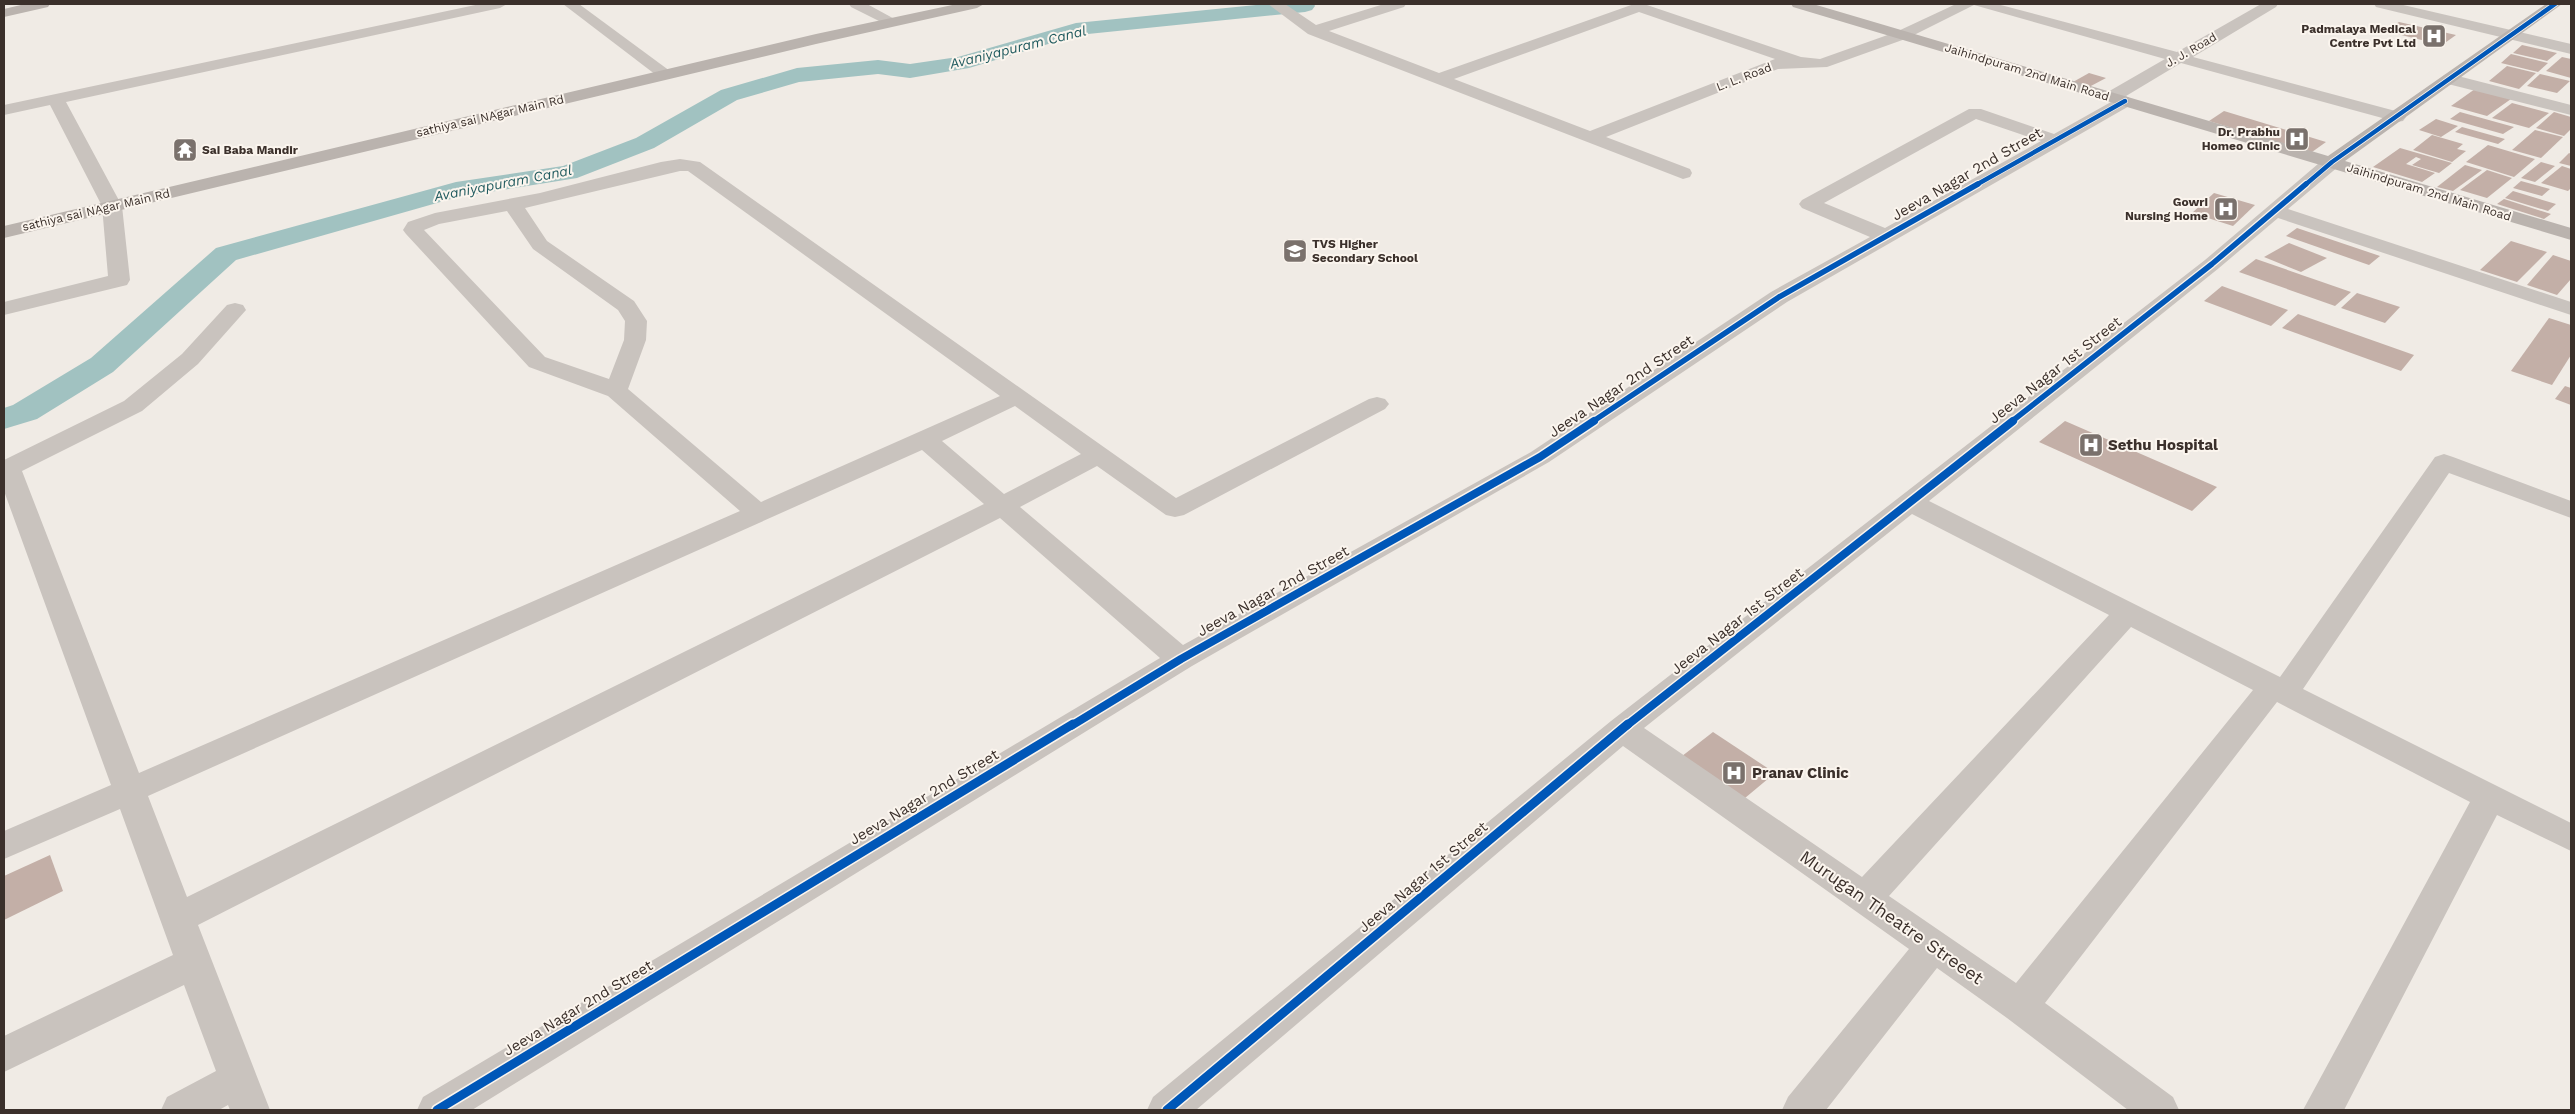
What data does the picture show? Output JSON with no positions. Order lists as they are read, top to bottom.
{
  "streets": {
    "street": [
      "J. J. Road",
      "Jaihindpuram 2nd Main Road",
      "L. L. Road",
      "sathiya sai NAgar Main Rd",
      "Jeeva Nagar 2nd Street",
      "Jeeva Nagar 1st Street",
      "Murugan Theatre Streeet"
    ]
  },
  "crossings": [
    ["J. J. Road", "Jaihindpuram 2nd Main Road"],
    ["J. J. Road", "Jeeva Nagar 2nd Street"],
    ["Jaihindpuram 2nd Main Road", "L. L. Road"],
    ["Jaihindpuram 2nd Main Road", "Jeeva Nagar 2nd Street"],
    ["Jaihindpuram 2nd Main Road", "Jeeva Nagar 1st Street"],
    ["Jeeva Nagar 1st Street", "Murugan Theatre Streeet"]
  ],
  "water": ["Avaniyapuram Canal"],
  "places": {
    "hospital": [
      "Padmalaya Medical Centre Pvt Ltd",
      "Dr. Prabhu Homeo Clinic",
      "Gowri Nursing Home",
      "Sethu Hospital",
      "Pranav Clinic"
    ],
    "temple": ["Sai Baba Mandir"],
    "school or university": ["TVS Higher Secondary School"]
  }
}
